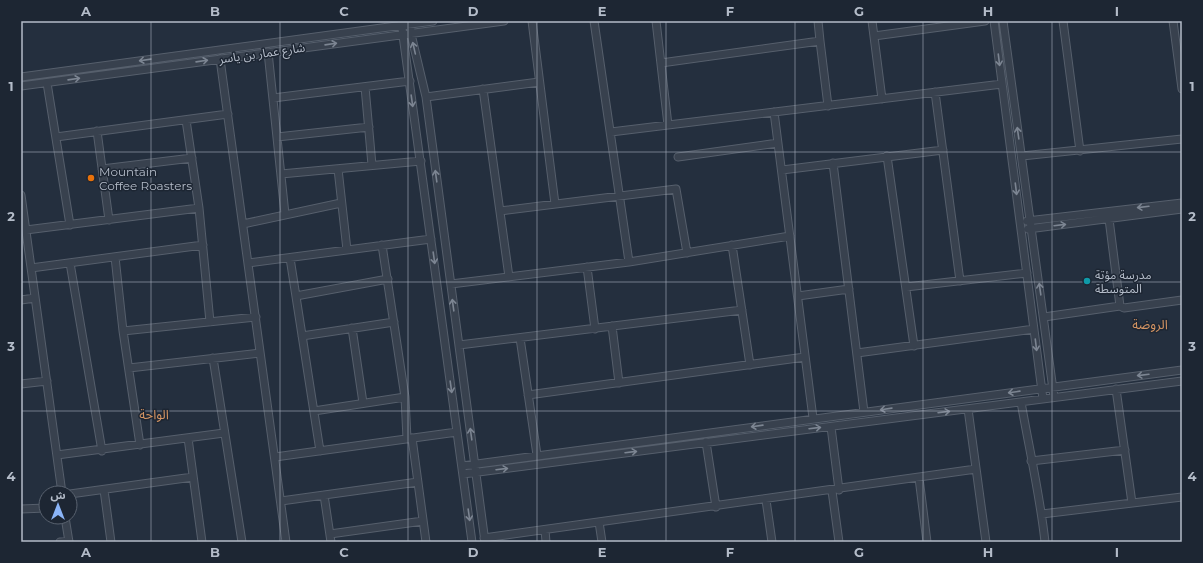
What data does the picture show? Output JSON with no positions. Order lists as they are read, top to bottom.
{
  "streets": {
    "street": ["شارع عمار بن ياسر"]
  },
  "districts": ["الروضة", "الواحة"],
  "places": ["Mountain Coffee Roasters", "مدرسة مؤتة المتوسطة"],
  "north": "top",
  "grid": {
    "columns": [
      "A",
      "B",
      "C",
      "D",
      "E",
      "F",
      "G",
      "H",
      "I"
    ],
    "rows": [
      "1",
      "2",
      "3",
      "4"
    ]
  }
}
